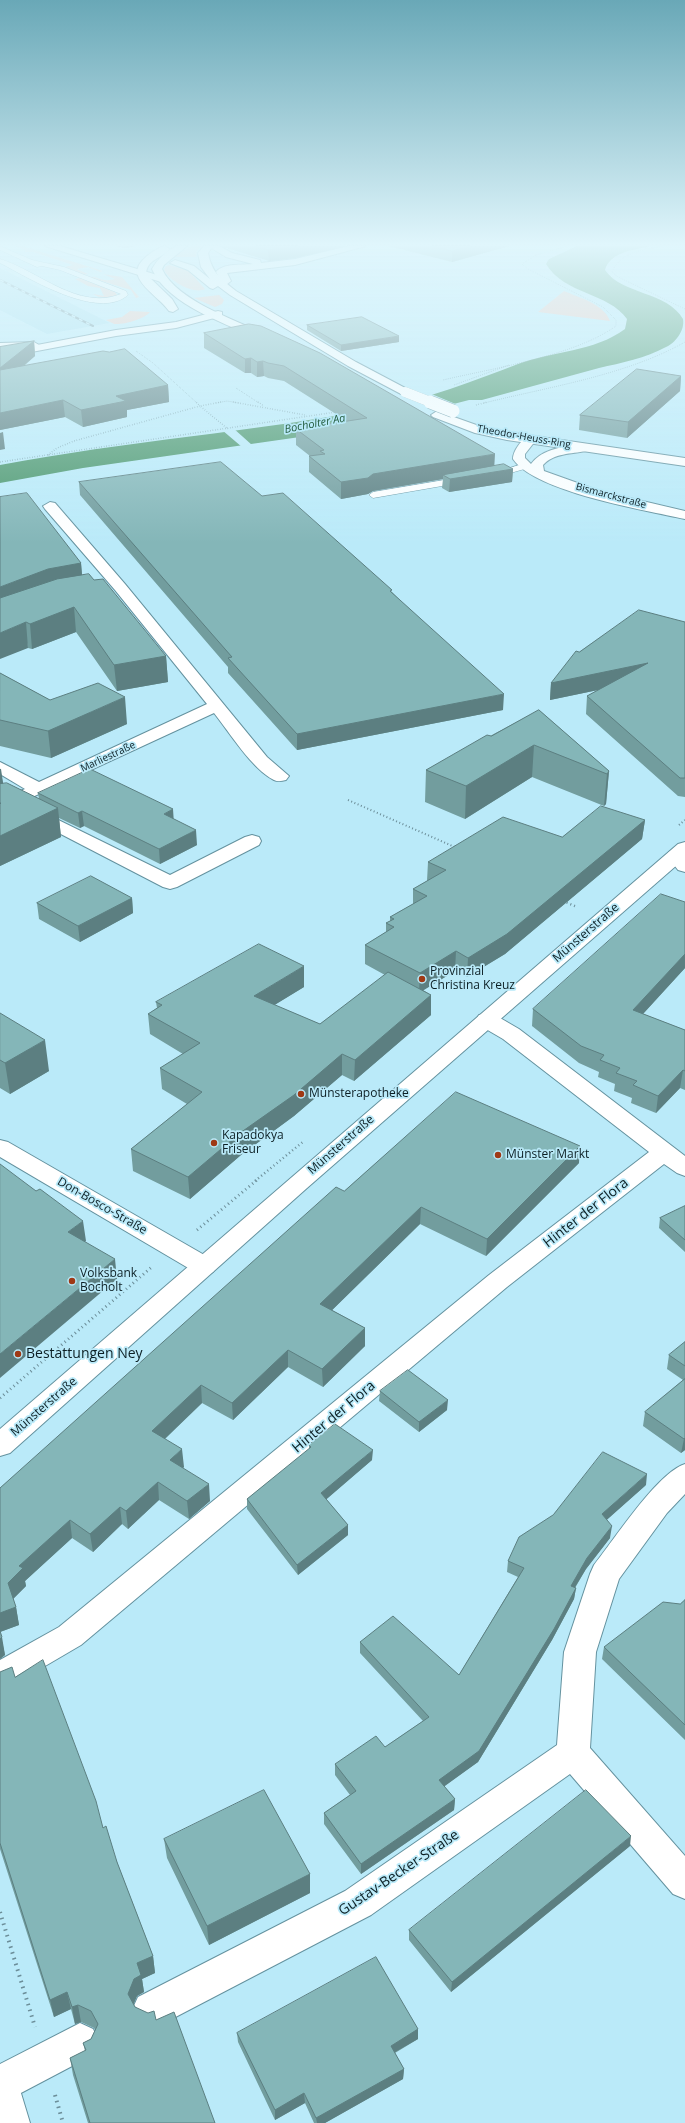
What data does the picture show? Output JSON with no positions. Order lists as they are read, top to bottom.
{
  "streets": {
    "street": [
      "Theodor-Heuss-Ring",
      "Bismarckstraße",
      "Marliestraße",
      "Münsterstraße",
      "Don-Bosco-Straße",
      "Hinter der Flora",
      "Gustav-Becker-Straße"
    ]
  },
  "crossings": [
    ["Münsterstraße", "Don-Bosco-Straße"]
  ],
  "water": ["Bocholter Aa"],
  "places": [
    "Provinzial Christina Kreuz",
    "Münsterapotheke",
    "Kapadokya Friseur",
    "Münster Markt",
    "Volksbank Bocholt",
    "Bestattungen Ney"
  ]
}
